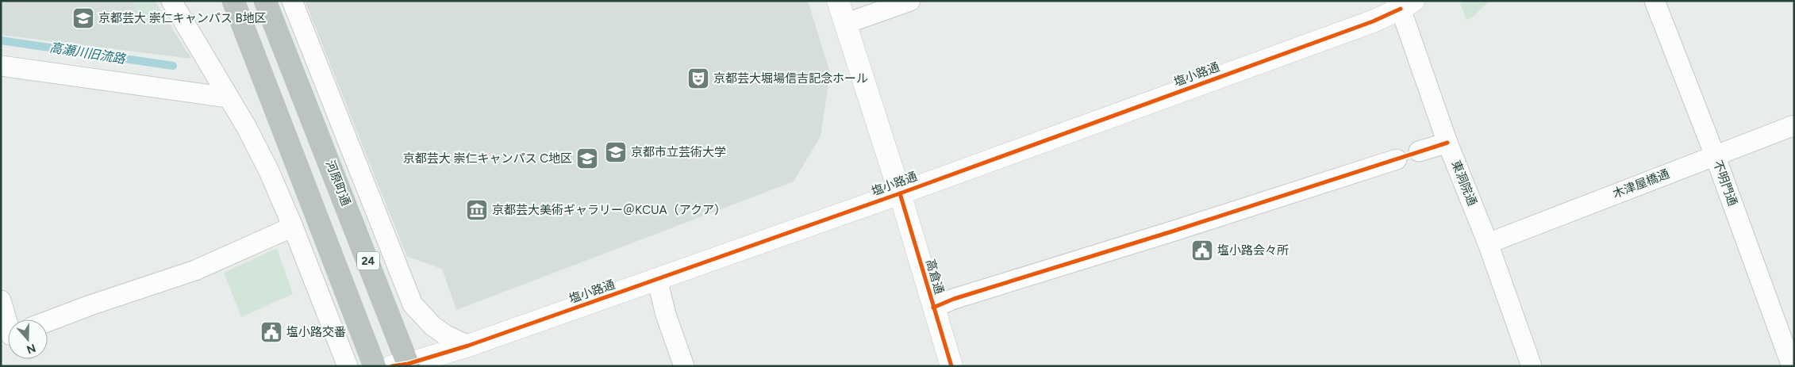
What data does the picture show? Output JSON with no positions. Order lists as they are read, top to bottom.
{
  "streets": {
    "highway": ["河原町通", "24"],
    "main road": ["塩小路通", "高倉通"],
    "street": ["東洞院通", "不明門通", "木津屋橋通"]
  },
  "crossings": [
    ["塩小路通", "河原町通"],
    ["塩小路通", "東洞院通"],
    ["塩小路通", "高倉通"],
    ["東洞院通", "木津屋橋通"],
    ["不明門通", "木津屋橋通"]
  ],
  "water": ["高瀬川旧流路"],
  "places": {
    "school or university": ["京都芸大 崇仁キャンパス B地区", "京都市立芸術大学", "京都芸大 崇仁キャンパス C地区"],
    "theatre": ["京都芸大堀場信吉記念ホール"],
    "museum": ["京都芸大美術ギャラリー＠KCUA（アクア）"],
    "public building": ["塩小路会々所", "塩小路交番"]
  },
  "north": "bottom"
}
